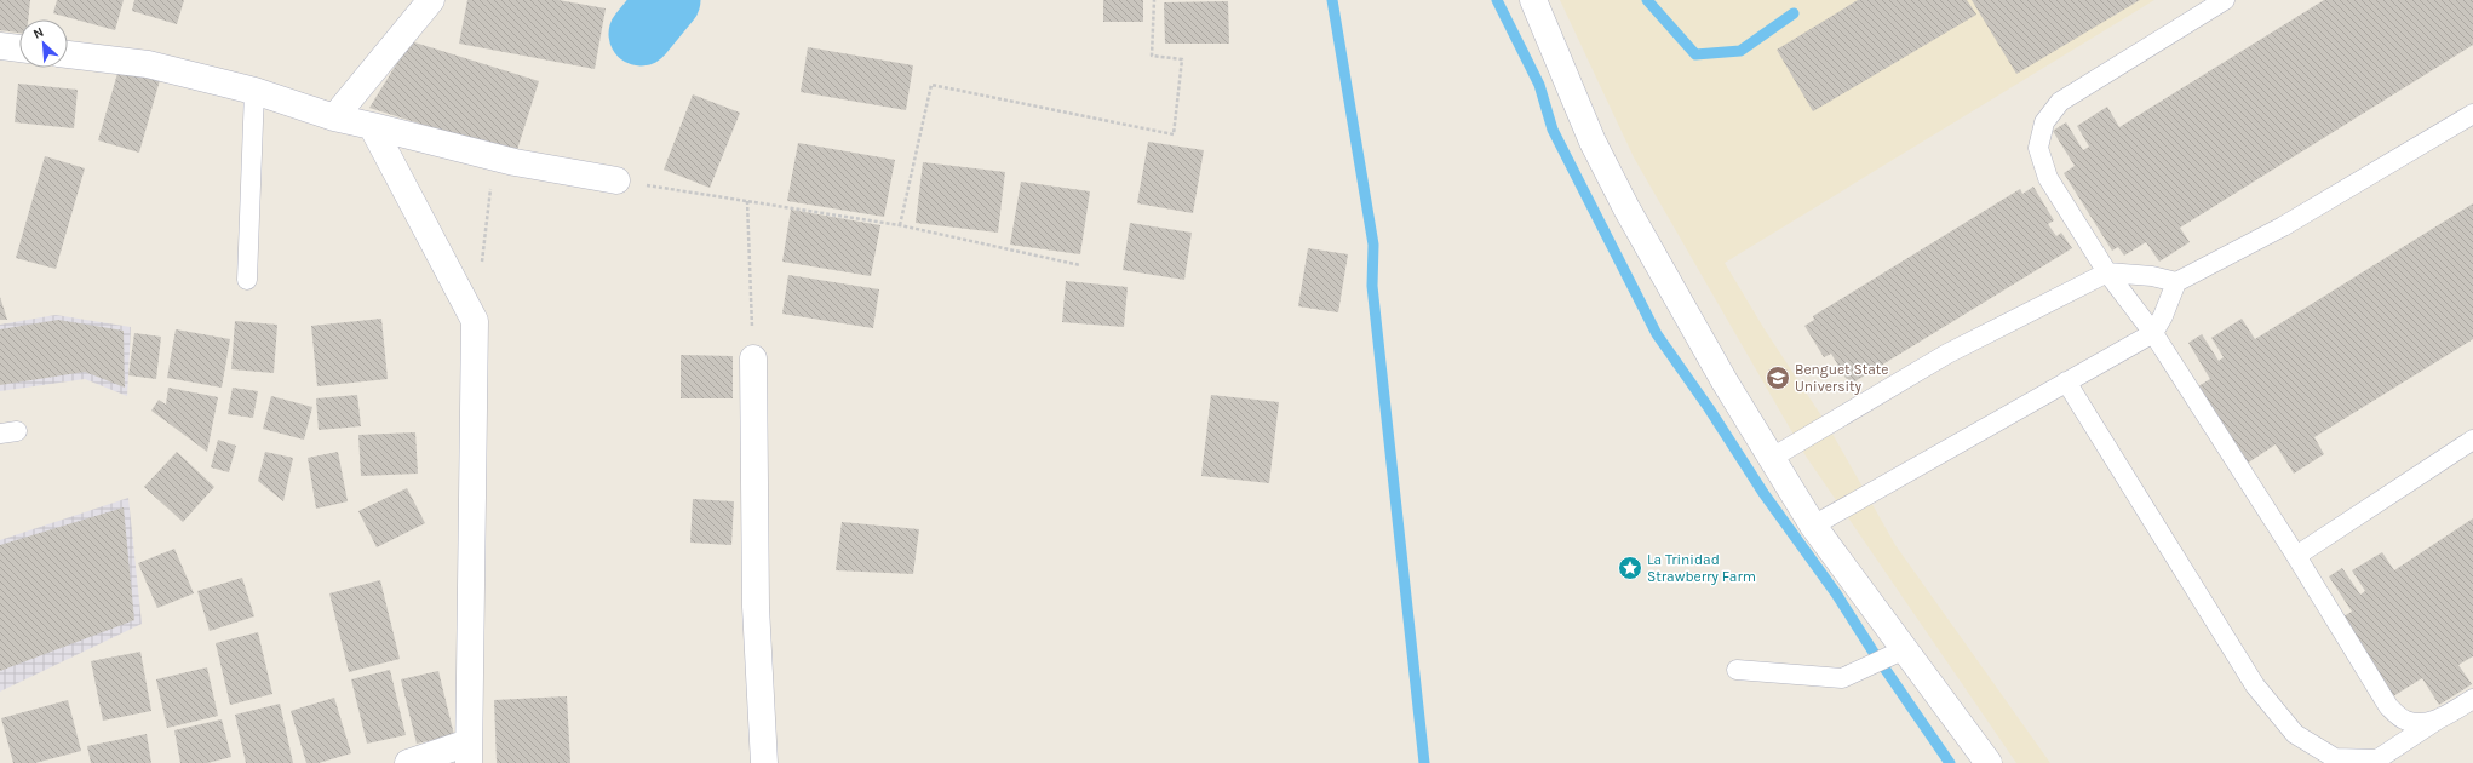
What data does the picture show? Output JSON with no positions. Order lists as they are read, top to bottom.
{
  "places": {
    "school or university": ["Benguet State University"],
    "place": ["La Trinidad Strawberry Farm"]
  },
  "north": "top left"
}
